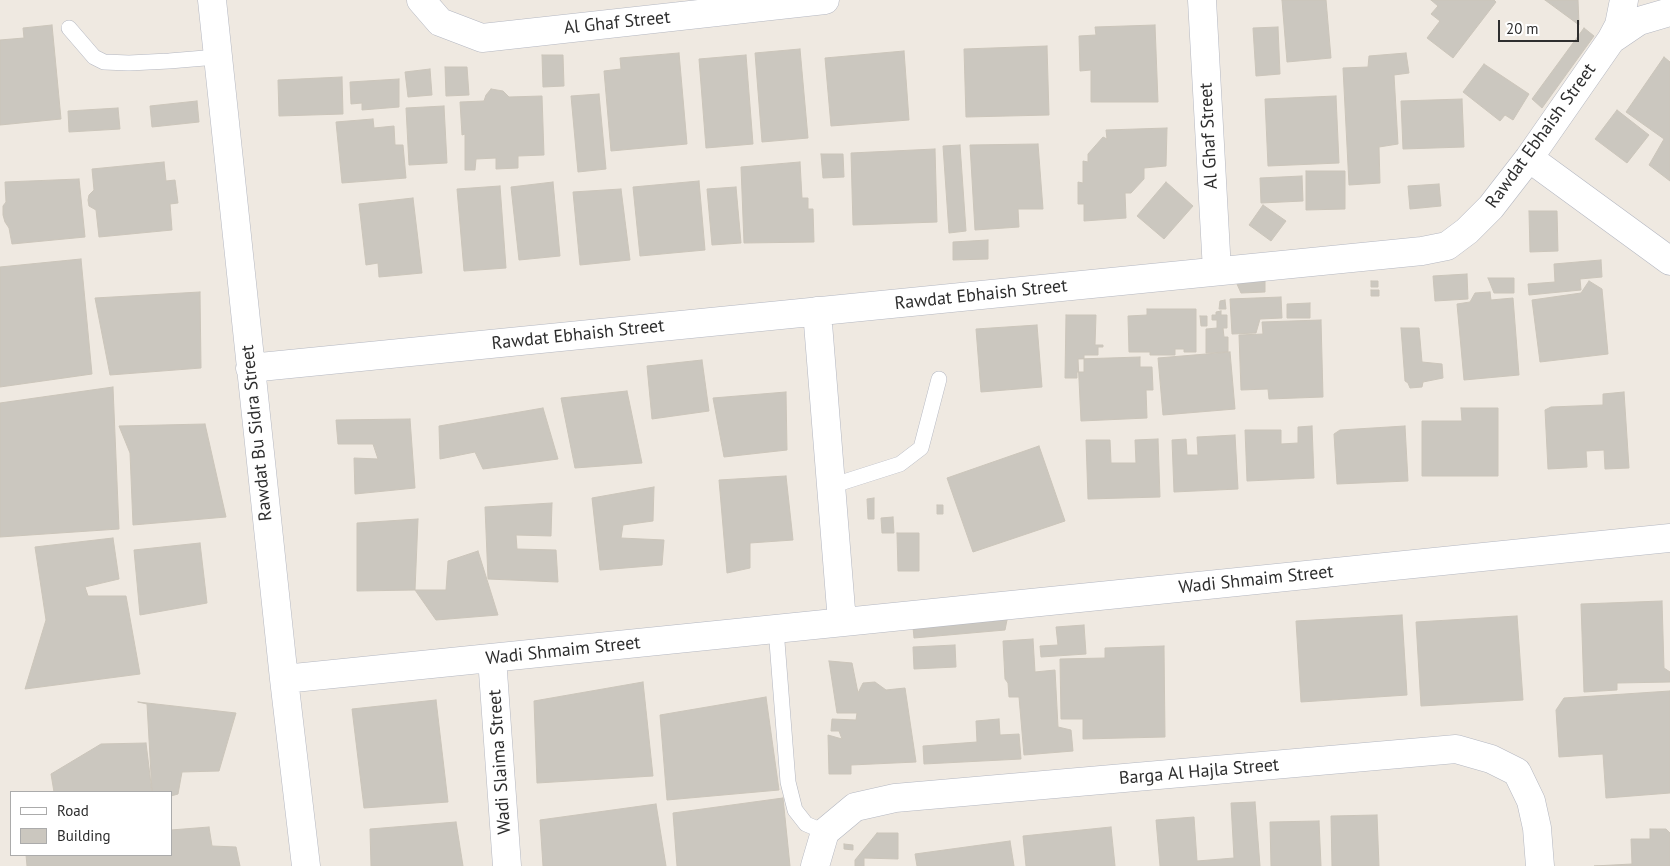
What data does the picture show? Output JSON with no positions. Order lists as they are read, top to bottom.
{
  "streets": {
    "street": [
      "Al Ghaf Street",
      "Rawdat Ebhaish Street",
      "Rawdat Bu Sidra Street",
      "Wadi Shmaim Street",
      "Wadi Slaima Street",
      "Barga Al Hajla Street"
    ]
  },
  "crossings": [
    ["Al Ghaf Street", "Rawdat Ebhaish Street"],
    ["Rawdat Ebhaish Street", "Rawdat Bu Sidra Street"],
    ["Rawdat Bu Sidra Street", "Wadi Shmaim Street"],
    ["Wadi Shmaim Street", "Wadi Slaima Street"]
  ],
  "legend": ["Road", "Building"],
  "scale_bar": "20 m"
}
